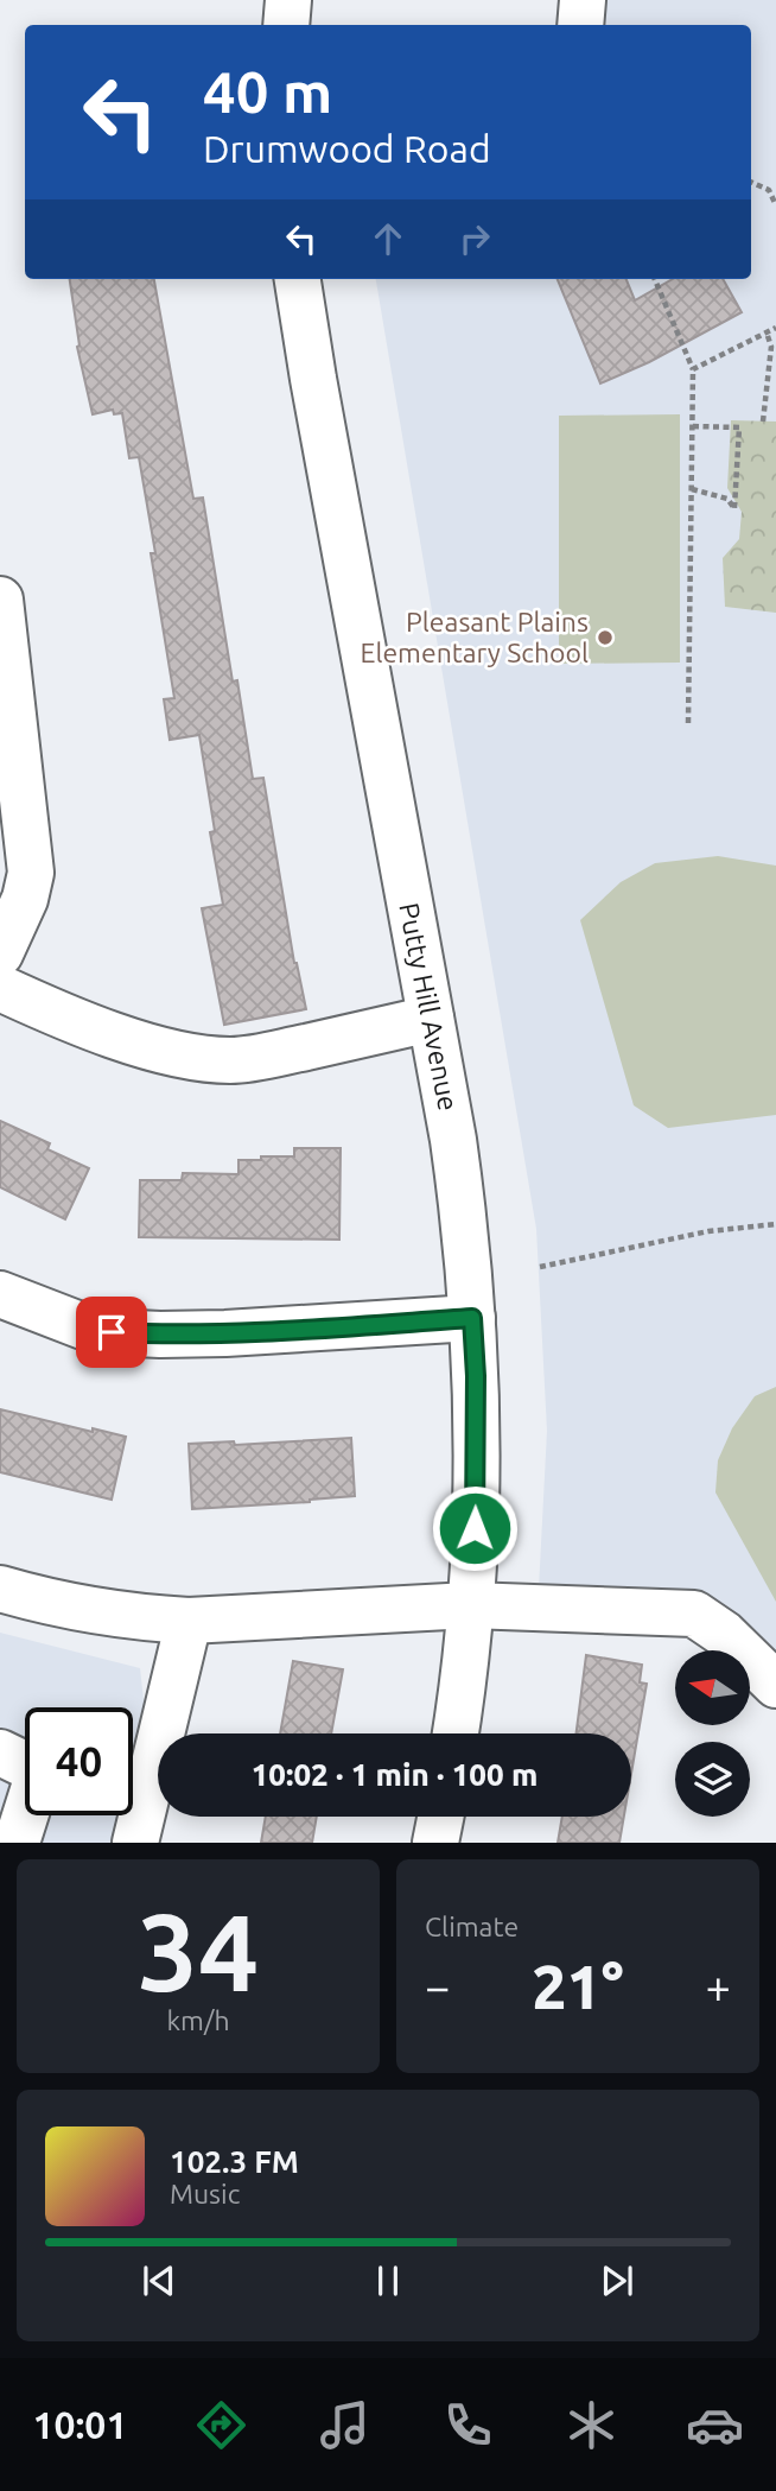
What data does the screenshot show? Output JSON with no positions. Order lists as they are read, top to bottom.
{
  "streets": {
    "street": ["Putty Hill Avenue"]
  },
  "places": ["Pleasant Plains Elementary School"],
  "north": "left",
  "page": {
    "turn": ["40 m", "Drumwood Road"],
    "limit": "40",
    "trip": "10:02 · 1 min · 100 m",
    "tile": [
      ["34", "km/h"],
      "Climate"
    ],
    "heat": ["−", "21°", "+"],
    "song": ["102.3 FM", "Music"],
    "tabs": "10:01"
  }
}
